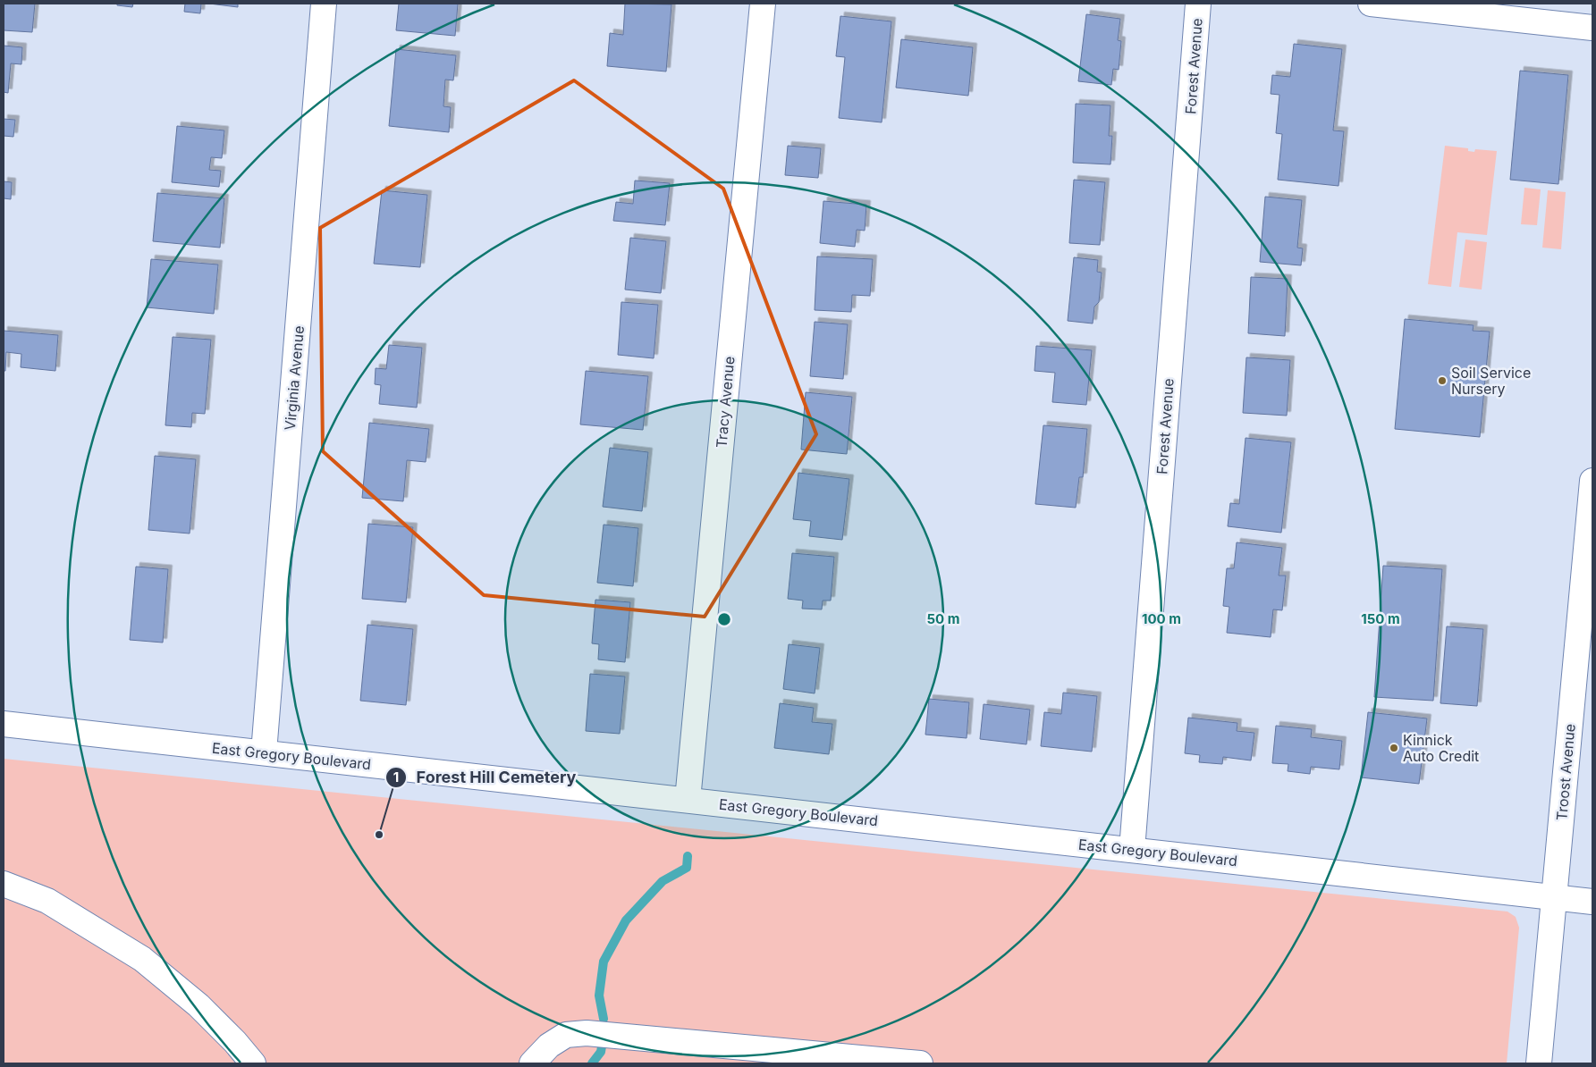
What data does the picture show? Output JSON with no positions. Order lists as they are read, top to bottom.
{
  "streets": {
    "street": [
      "Forest Avenue",
      "Virginia Avenue",
      "Tracy Avenue",
      "East Gregory Boulevard",
      "Troost Avenue"
    ]
  },
  "crossings": [
    ["Forest Avenue", "East Gregory Boulevard"],
    ["Virginia Avenue", "East Gregory Boulevard"],
    ["Tracy Avenue", "East Gregory Boulevard"],
    ["East Gregory Boulevard", "Troost Avenue"]
  ],
  "places": ["Soil Service Nursery", "Kinnick Auto Credit", "Forest Hill Cemetery"],
  "rings": ["50 m", "100 m", "150 m"]
}
